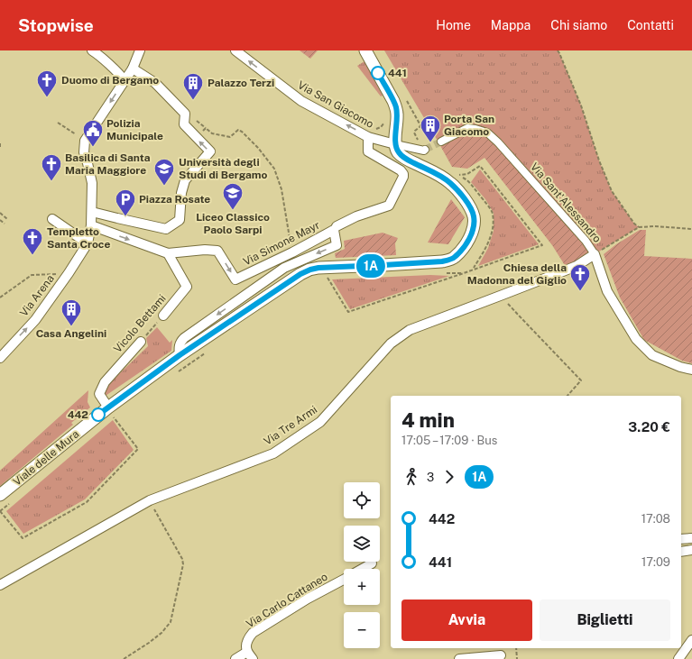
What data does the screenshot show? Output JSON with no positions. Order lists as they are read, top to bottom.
{
  "streets": {
    "street": [
      "Via San Giacomo",
      "Via Sant'Alessandro",
      "Via Simone Mayr",
      "Via Arena",
      "Vicolo Bettami",
      "Via Tre Armi",
      "Viale delle Mura",
      "Via Carlo Cattaneo"
    ]
  },
  "crossings": [
    ["Via San Giacomo", "Viale delle Mura"],
    ["Via Sant'Alessandro", "Via Tre Armi"],
    ["Via Simone Mayr", "Via Arena"],
    ["Via Simone Mayr", "Vicolo Bettami"],
    ["Via Simone Mayr", "Viale delle Mura"],
    ["Vicolo Bettami", "Viale delle Mura"]
  ],
  "one_way": ["Via San Giacomo", "Via Arena"],
  "places": {
    "other": ["441", "442"],
    "church": [
      "Duomo di Bergamo",
      "Basilica di Santa Maria Maggiore",
      "Templetto Santa Croce",
      "Chiesa della Madonna del Giglio"
    ],
    "building": ["Palazzo Terzi", "Porta San Giacomo", "Casa Angelini"],
    "public building": ["Polizia Municipale"],
    "school or university": ["Università degli Studi di Bergamo", "Liceo Classico Paolo Sarpi"],
    "parking": ["Piazza Rosate"]
  },
  "lines": ["bus line 1A"],
  "page": {
    "header": "Stopwise",
    "nav": [
      "Home",
      "Mappa",
      "Chi siamo",
      "Contatti"
    ],
    "on_map": "1A",
    "heading": ["4 min", "17:05 – 17:09 · Bus", "3.20 €"],
    "legs": ["3", "1A"],
    "map_buttons": ["+", "−"],
    "list": [
      {
        "name": "442",
        "value": "17:08"
      },
      {
        "name": "441",
        "value": "17:09"
      }
    ],
    "buttons": ["Avvia", "Biglietti"]
  }
}
